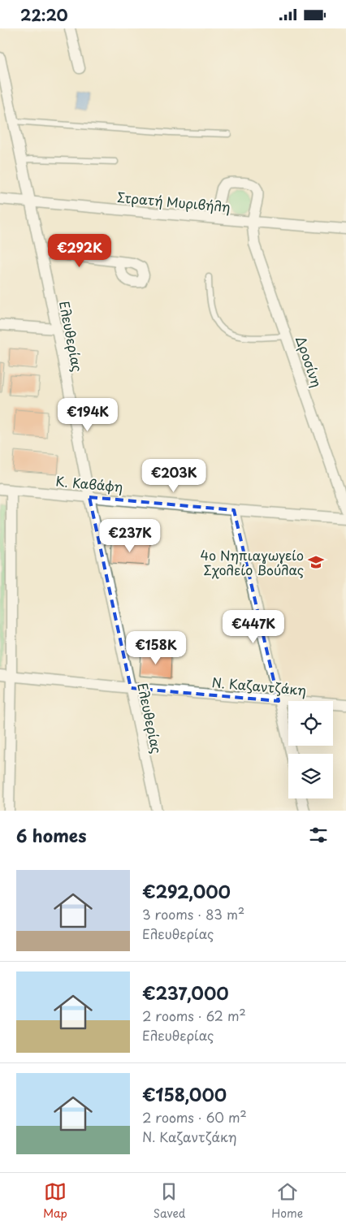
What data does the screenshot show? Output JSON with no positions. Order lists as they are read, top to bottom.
{
  "streets": {
    "street": [
      "Στρατή Μυριβήλη",
      "Ελευθερίας",
      "Δροσίνη",
      "Κ. Καβάφη",
      "Ν. Καζαντζάκη"
    ]
  },
  "crossings": [
    ["Στρατή Μυριβήλη", "Ελευθερίας"],
    ["Στρατή Μυριβήλη", "Δροσίνη"],
    ["Ελευθερίας", "Κ. Καβάφη"],
    ["Ελευθερίας", "Ν. Καζαντζάκη"]
  ],
  "places": {
    "school or university": ["4ο Νηπιαγωγείο Σχολείο Βούλας"]
  },
  "page": {
    "status": "22:20",
    "price": [
      "€292K",
      "€194K",
      "€203K",
      "€237K",
      "€447K",
      "€158K"
    ],
    "heading": "6 homes",
    "list": [
      {
        "name": "€292,000",
        "note": "3 rooms · 83 m² · Ελευθερίας"
      },
      {
        "name": "€237,000",
        "note": "2 rooms · 62 m² · Ελευθερίας"
      },
      {
        "name": "€158,000",
        "note": "2 rooms · 60 m² · Ν. Καζαντζάκη"
      }
    ],
    "tabs": ["Map", "Saved", "Home"]
  }
}
